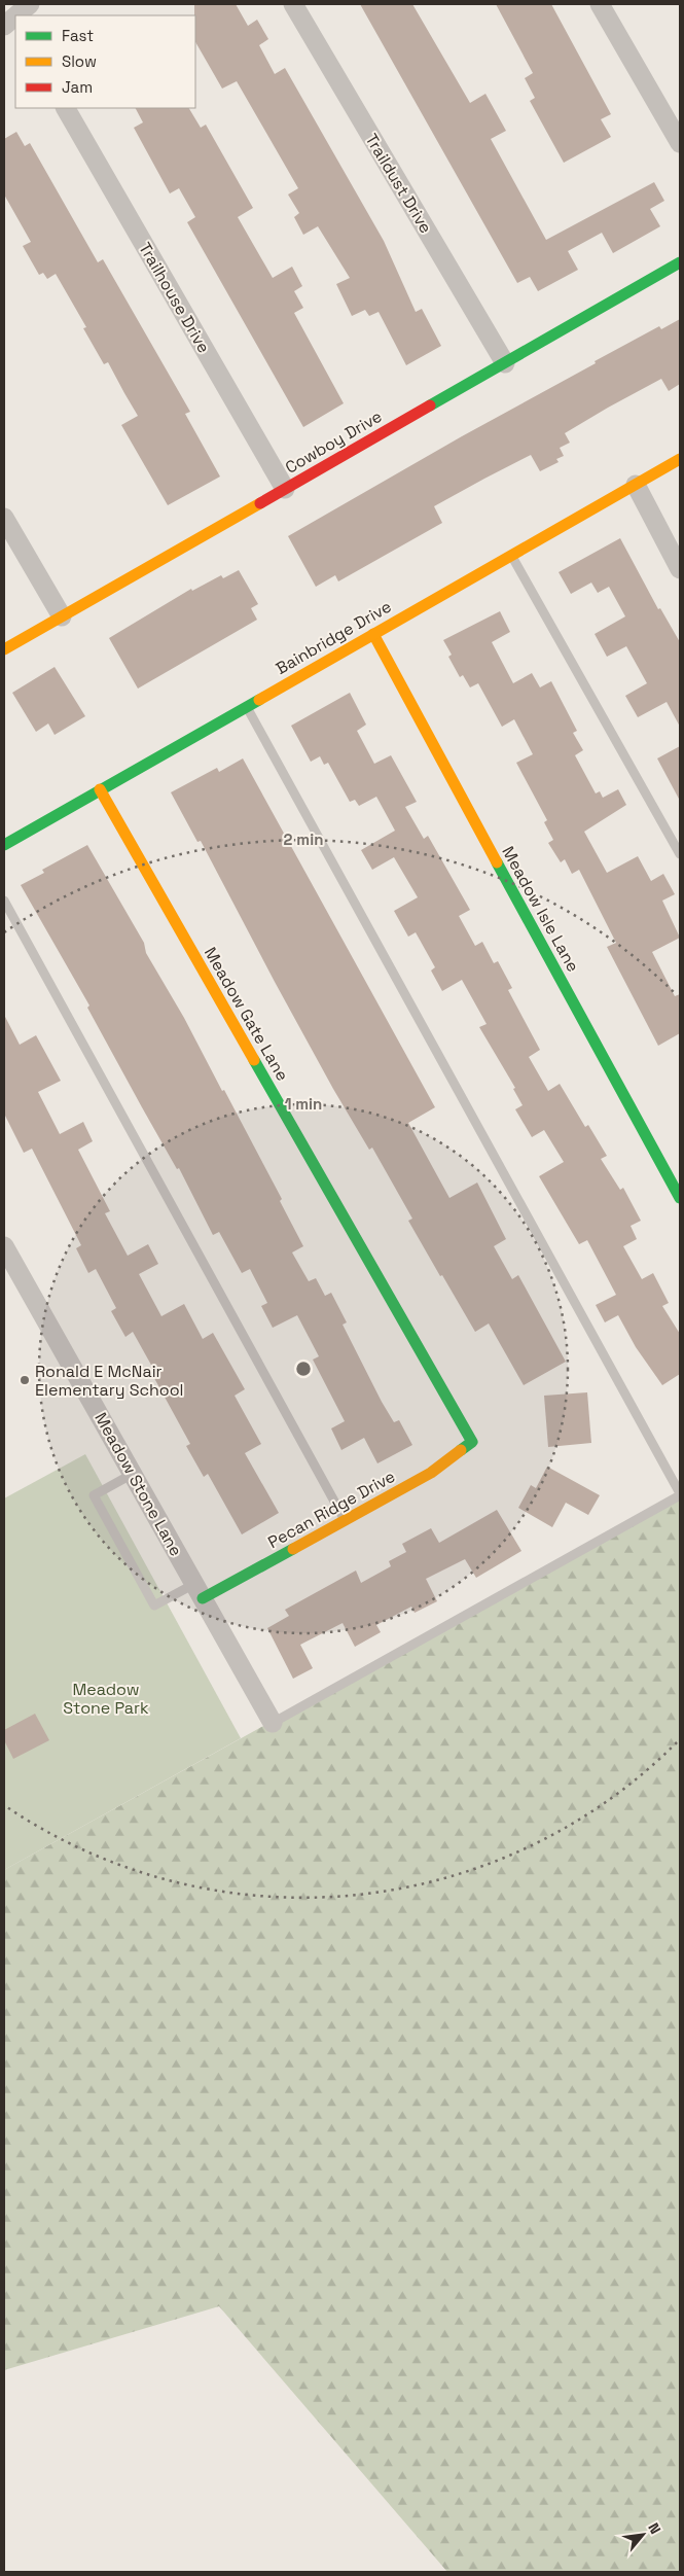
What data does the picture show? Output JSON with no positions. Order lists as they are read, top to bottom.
{
  "streets": {
    "street": [
      "Traildust Drive",
      "Trailhouse Drive",
      "Cowboy Drive",
      "Bainbridge Drive",
      "Meadow Isle Lane",
      "Meadow Gate Lane",
      "Meadow Stone Lane",
      "Pecan Ridge Drive"
    ]
  },
  "crossings": [
    ["Traildust Drive", "Cowboy Drive"],
    ["Trailhouse Drive", "Cowboy Drive"],
    ["Bainbridge Drive", "Meadow Isle Lane"],
    ["Bainbridge Drive", "Meadow Gate Lane"],
    ["Meadow Gate Lane", "Pecan Ridge Drive"],
    ["Meadow Stone Lane", "Pecan Ridge Drive"]
  ],
  "parks": ["Meadow Stone Park"],
  "places": ["Ronald E McNair Elementary School"],
  "legend": ["Fast", "Slow", "Jam"],
  "north": "top right",
  "rings": ["2 min", "1 min"]
}
